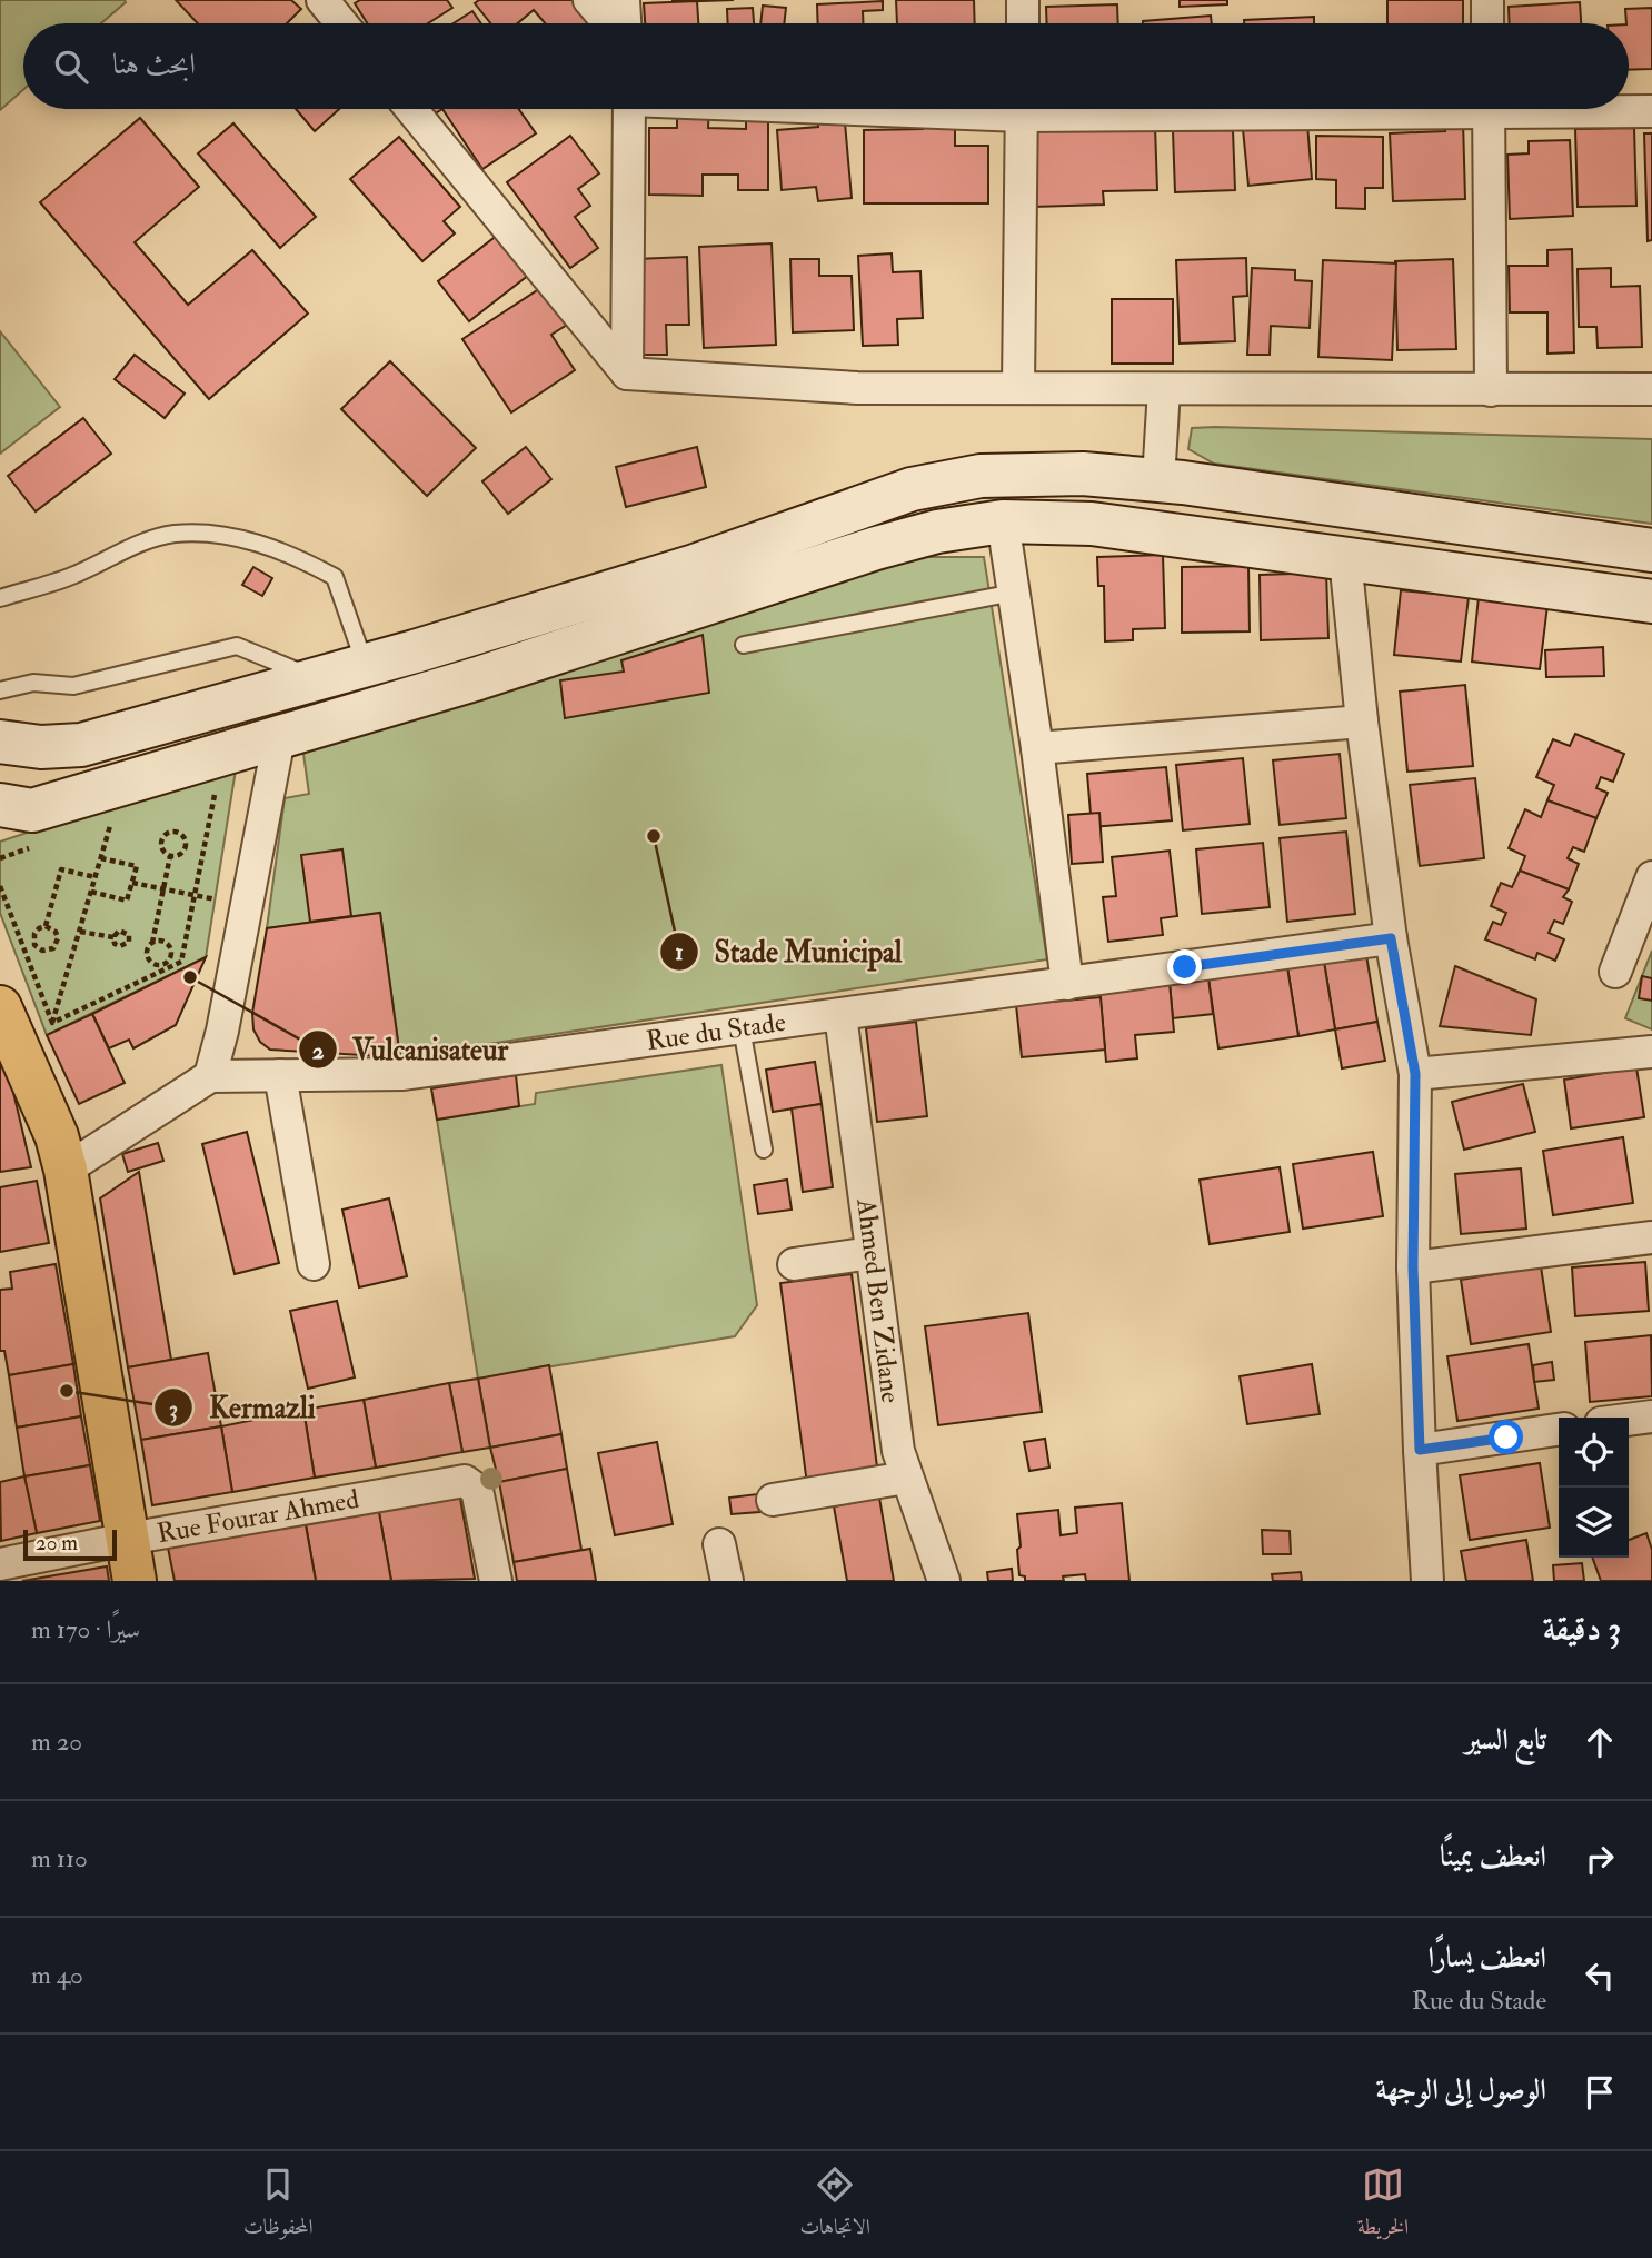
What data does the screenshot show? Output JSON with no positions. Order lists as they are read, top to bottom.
{
  "streets": {
    "street": ["Rue du Stade", "Ahmed Ben Zidane", "Rue Fourar Ahmed"]
  },
  "crossings": [
    ["Rue du Stade", "Ahmed Ben Zidane"]
  ],
  "places": ["Stade Municipal", "Vulcanisateur", "Kermazli"],
  "scale_bar": "20 m",
  "page": {
    "search": "ابحث هنا",
    "scale": "20 m",
    "heading": ["3 دقيقة", "سيرًا · 170 m"],
    "list": [
      ["تابع السير", "20 m"],
      ["انعطف يمينًا", "110 m"],
      ["انعطف يسارًا", "Rue du Stade", "40 m"],
      "الوصول إلى الوجهة"
    ],
    "nav": ["الخريطة", "الاتجاهات", "المحفوظات"]
  }
}
